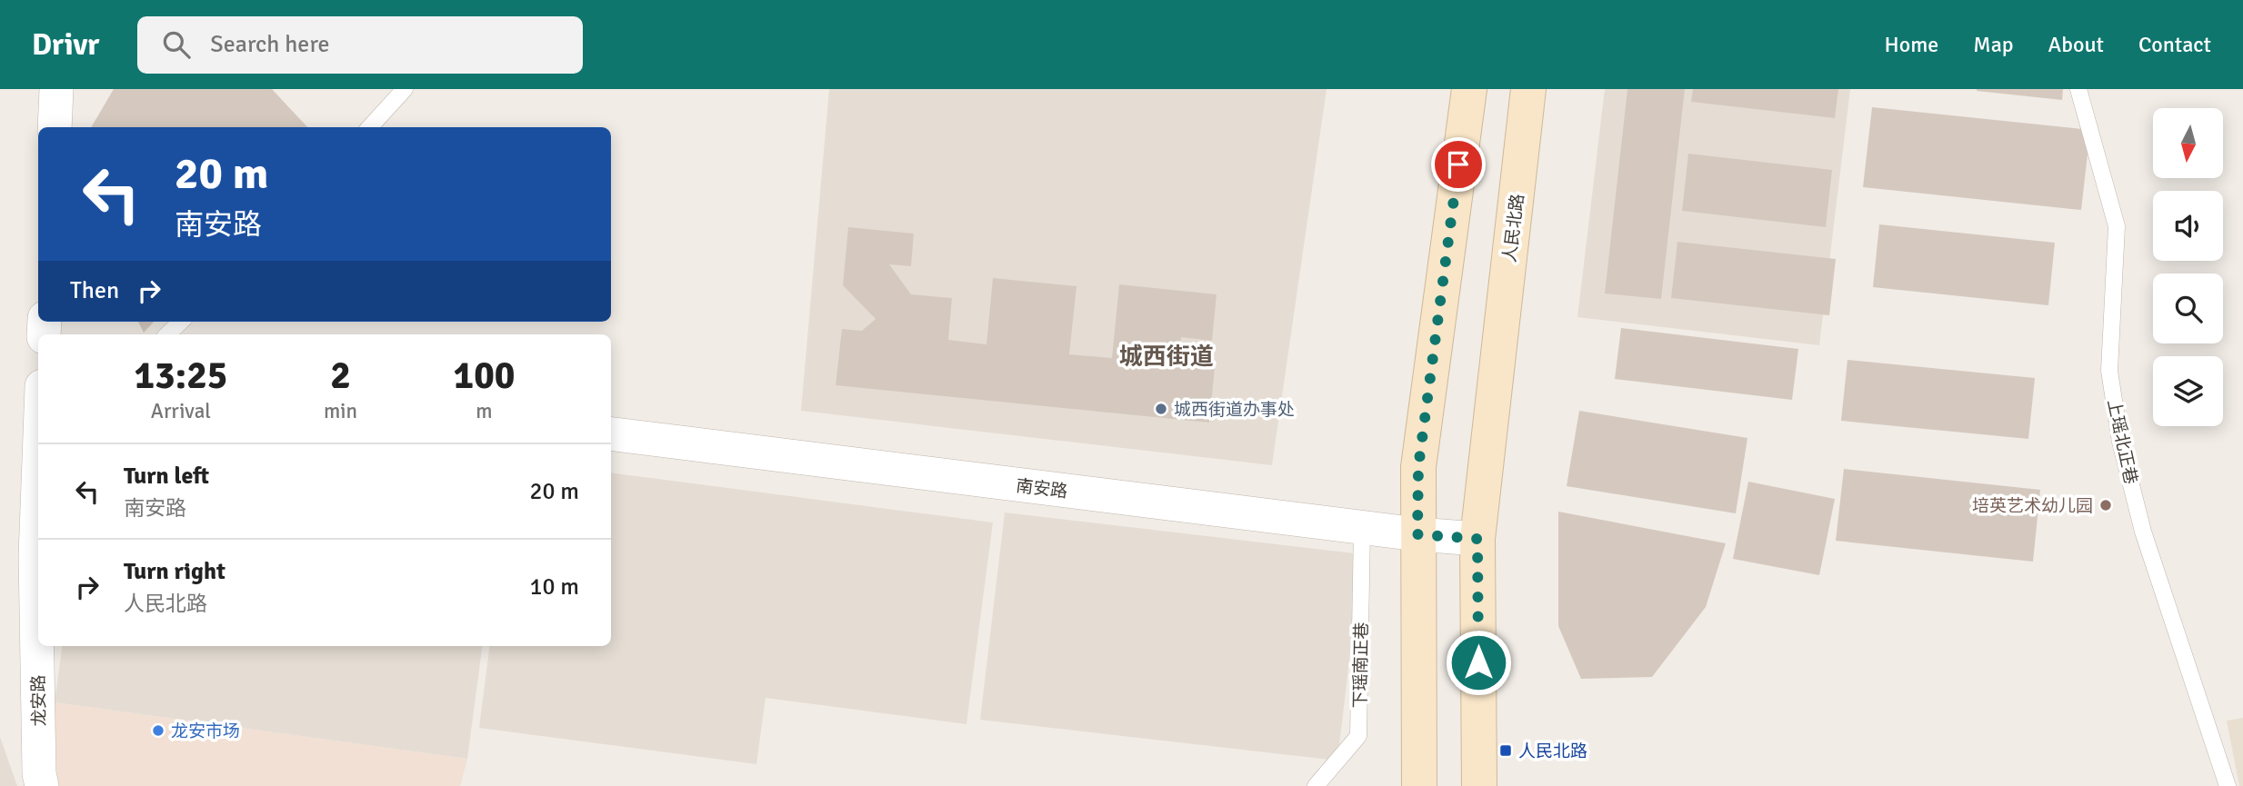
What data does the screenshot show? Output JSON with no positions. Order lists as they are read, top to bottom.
{
  "streets": {
    "main road": ["人民北路"],
    "street": ["南安路", "龙安路"],
    "lane": ["上瑶北正巷", "下瑶南正巷"]
  },
  "crossings": [
    ["人民北路", "南安路"],
    ["南安路", "下瑶南正巷"]
  ],
  "districts": ["城西街道"],
  "places": {
    "other": ["城西街道办事处", "培英艺术幼儿园", "龙安市场"],
    "transit": ["人民北路"]
  },
  "north": "bottom",
  "page": {
    "header": "Drivr",
    "search": "Search here",
    "nav": [
      "Home",
      "Map",
      "About",
      "Contact"
    ],
    "turn": ["20 m", "南安路"],
    "then": "Then",
    "eta": [
      "13:25",
      "Arrival",
      "2",
      "min",
      "100",
      "m"
    ],
    "list": [
      {
        "name": "Turn left",
        "note": "南安路",
        "value": "20 m"
      },
      {
        "name": "Turn right",
        "note": "人民北路",
        "value": "10 m"
      }
    ]
  }
}
